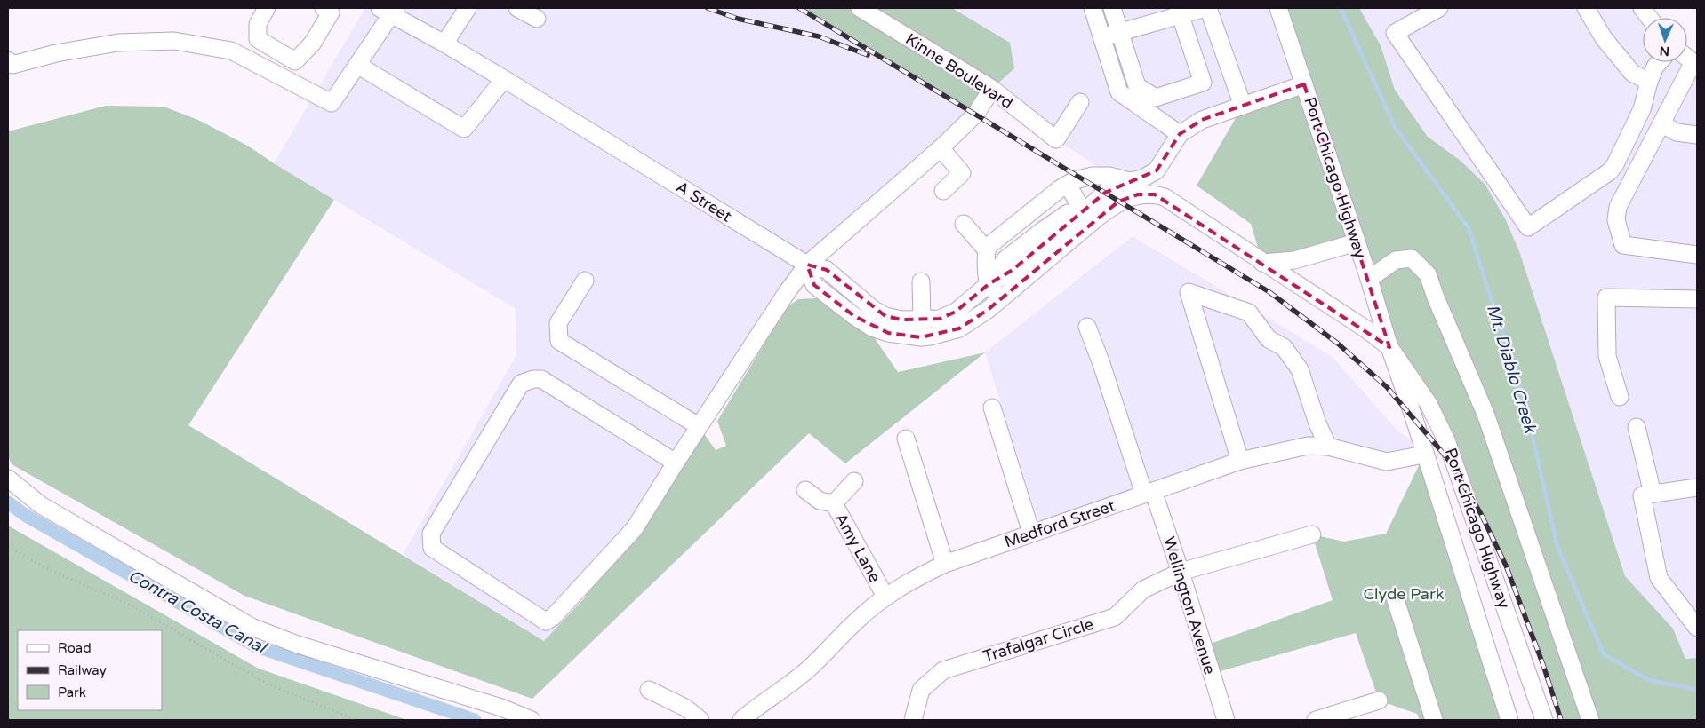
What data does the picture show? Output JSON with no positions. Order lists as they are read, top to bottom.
{
  "streets": {
    "street": [
      "Kinne Boulevard",
      "Port Chicago Highway",
      "A Street",
      "Medford Street",
      "Amy Lane",
      "Wellington Avenue",
      "Trafalgar Circle"
    ]
  },
  "crossings": [
    ["Port Chicago Highway", "Medford Street"],
    ["Medford Street", "Amy Lane"],
    ["Medford Street", "Wellington Avenue"],
    ["Wellington Avenue", "Trafalgar Circle"]
  ],
  "water": ["Mt. Diablo Creek", "Contra Costa Canal"],
  "parks": ["Clyde Park"],
  "legend": ["Road", "Railway", "Park"],
  "north": "bottom"
}
